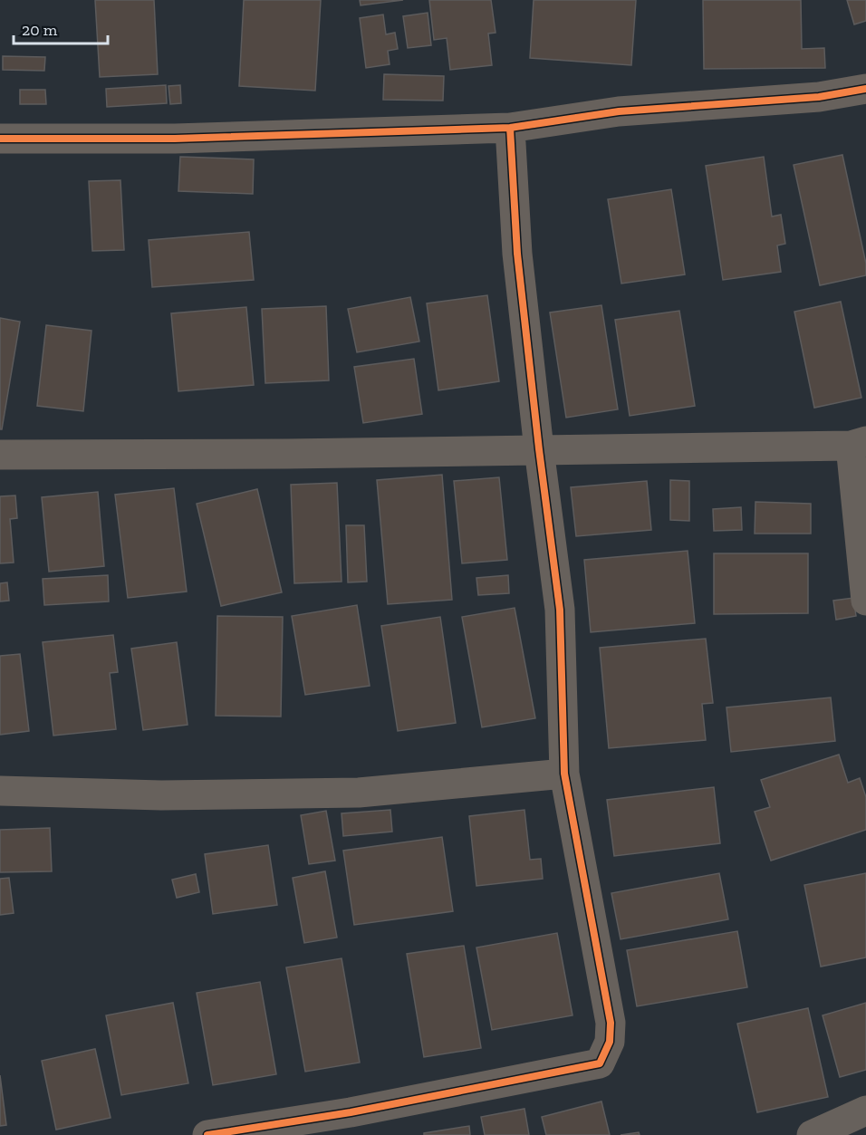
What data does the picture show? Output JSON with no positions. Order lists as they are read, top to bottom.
{
  "scale_bar": "20 m"
}
